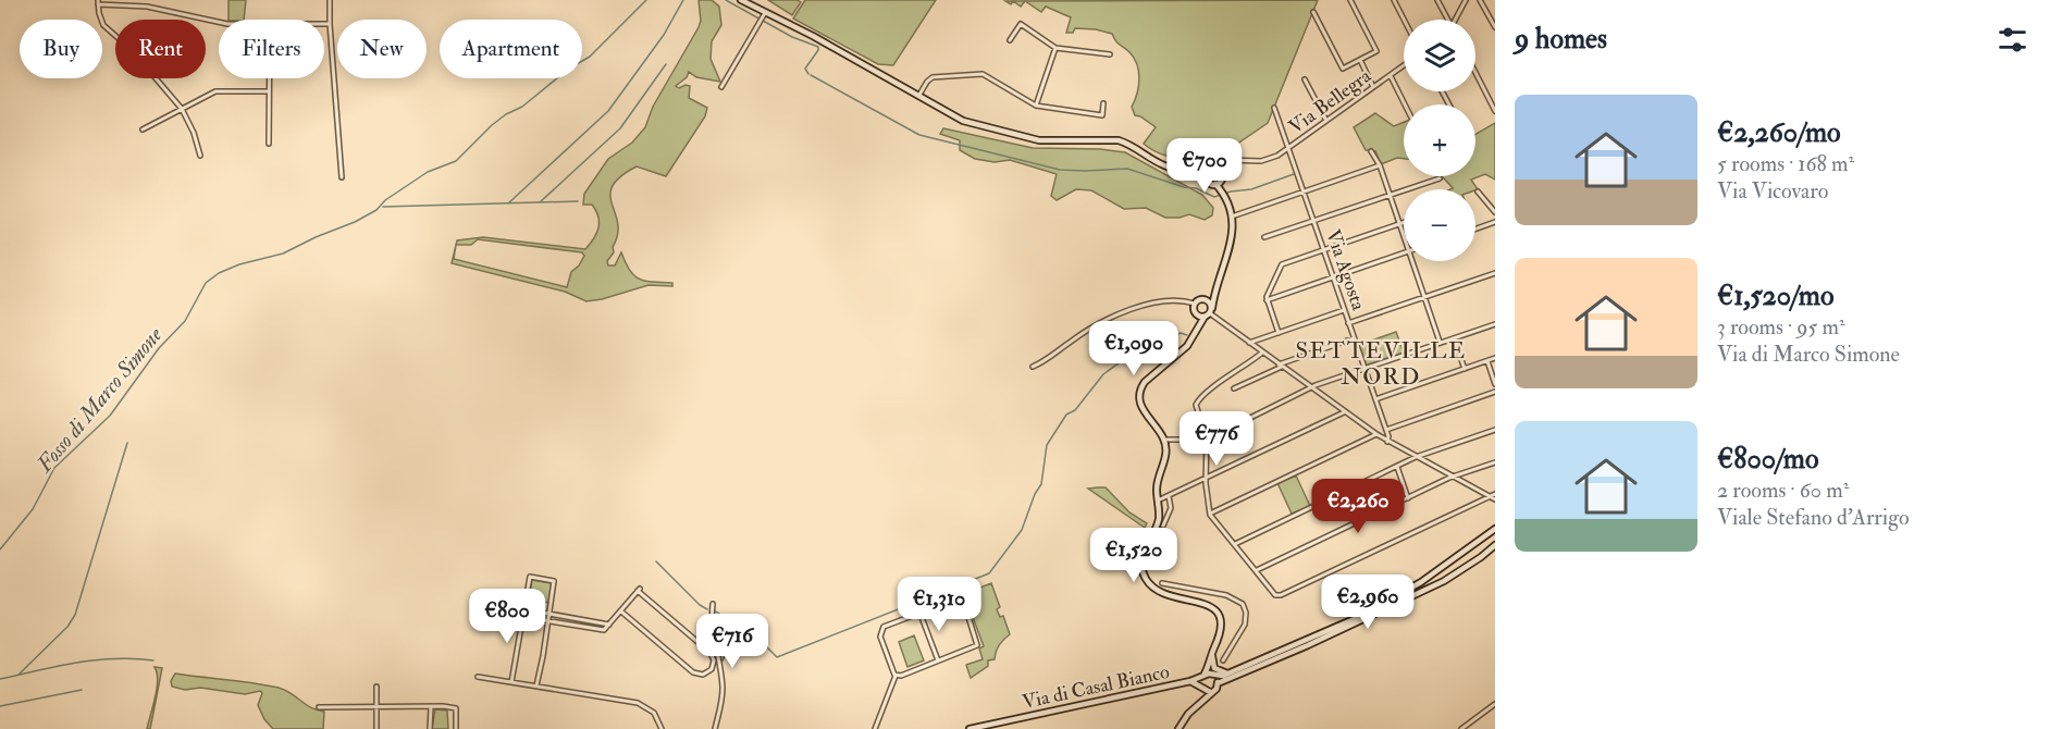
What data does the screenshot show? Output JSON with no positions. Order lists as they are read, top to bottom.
{
  "streets": {
    "street": ["Via Bellegra", "Via Agosta", "Via di Casal Bianco"]
  },
  "crossings": [
    ["Via Bellegra", "Via Agosta"]
  ],
  "districts": ["SETTEVILLE NORD"],
  "water": ["Fosso di Marco Simone"],
  "page": {
    "heading": "9 homes",
    "map_buttons": ["+", "−"],
    "chip": [
      "Buy",
      "Rent",
      "Filters",
      "New",
      "Apartment"
    ],
    "list": [
      {
        "name": "€2,260/mo",
        "note": "5 rooms · 168 m² · Via Vicovaro"
      },
      {
        "name": "€1,520/mo",
        "note": "3 rooms · 95 m² · Via di Marco Simone"
      },
      {
        "name": "€800/mo",
        "note": "2 rooms · 60 m² · Viale Stefano d'Arrigo"
      }
    ],
    "price": [
      "€700",
      "€1,090",
      "€776",
      "€2,260",
      "€1,520",
      "€2,960",
      "€1,310",
      "€800",
      "€716"
    ]
  }
}
